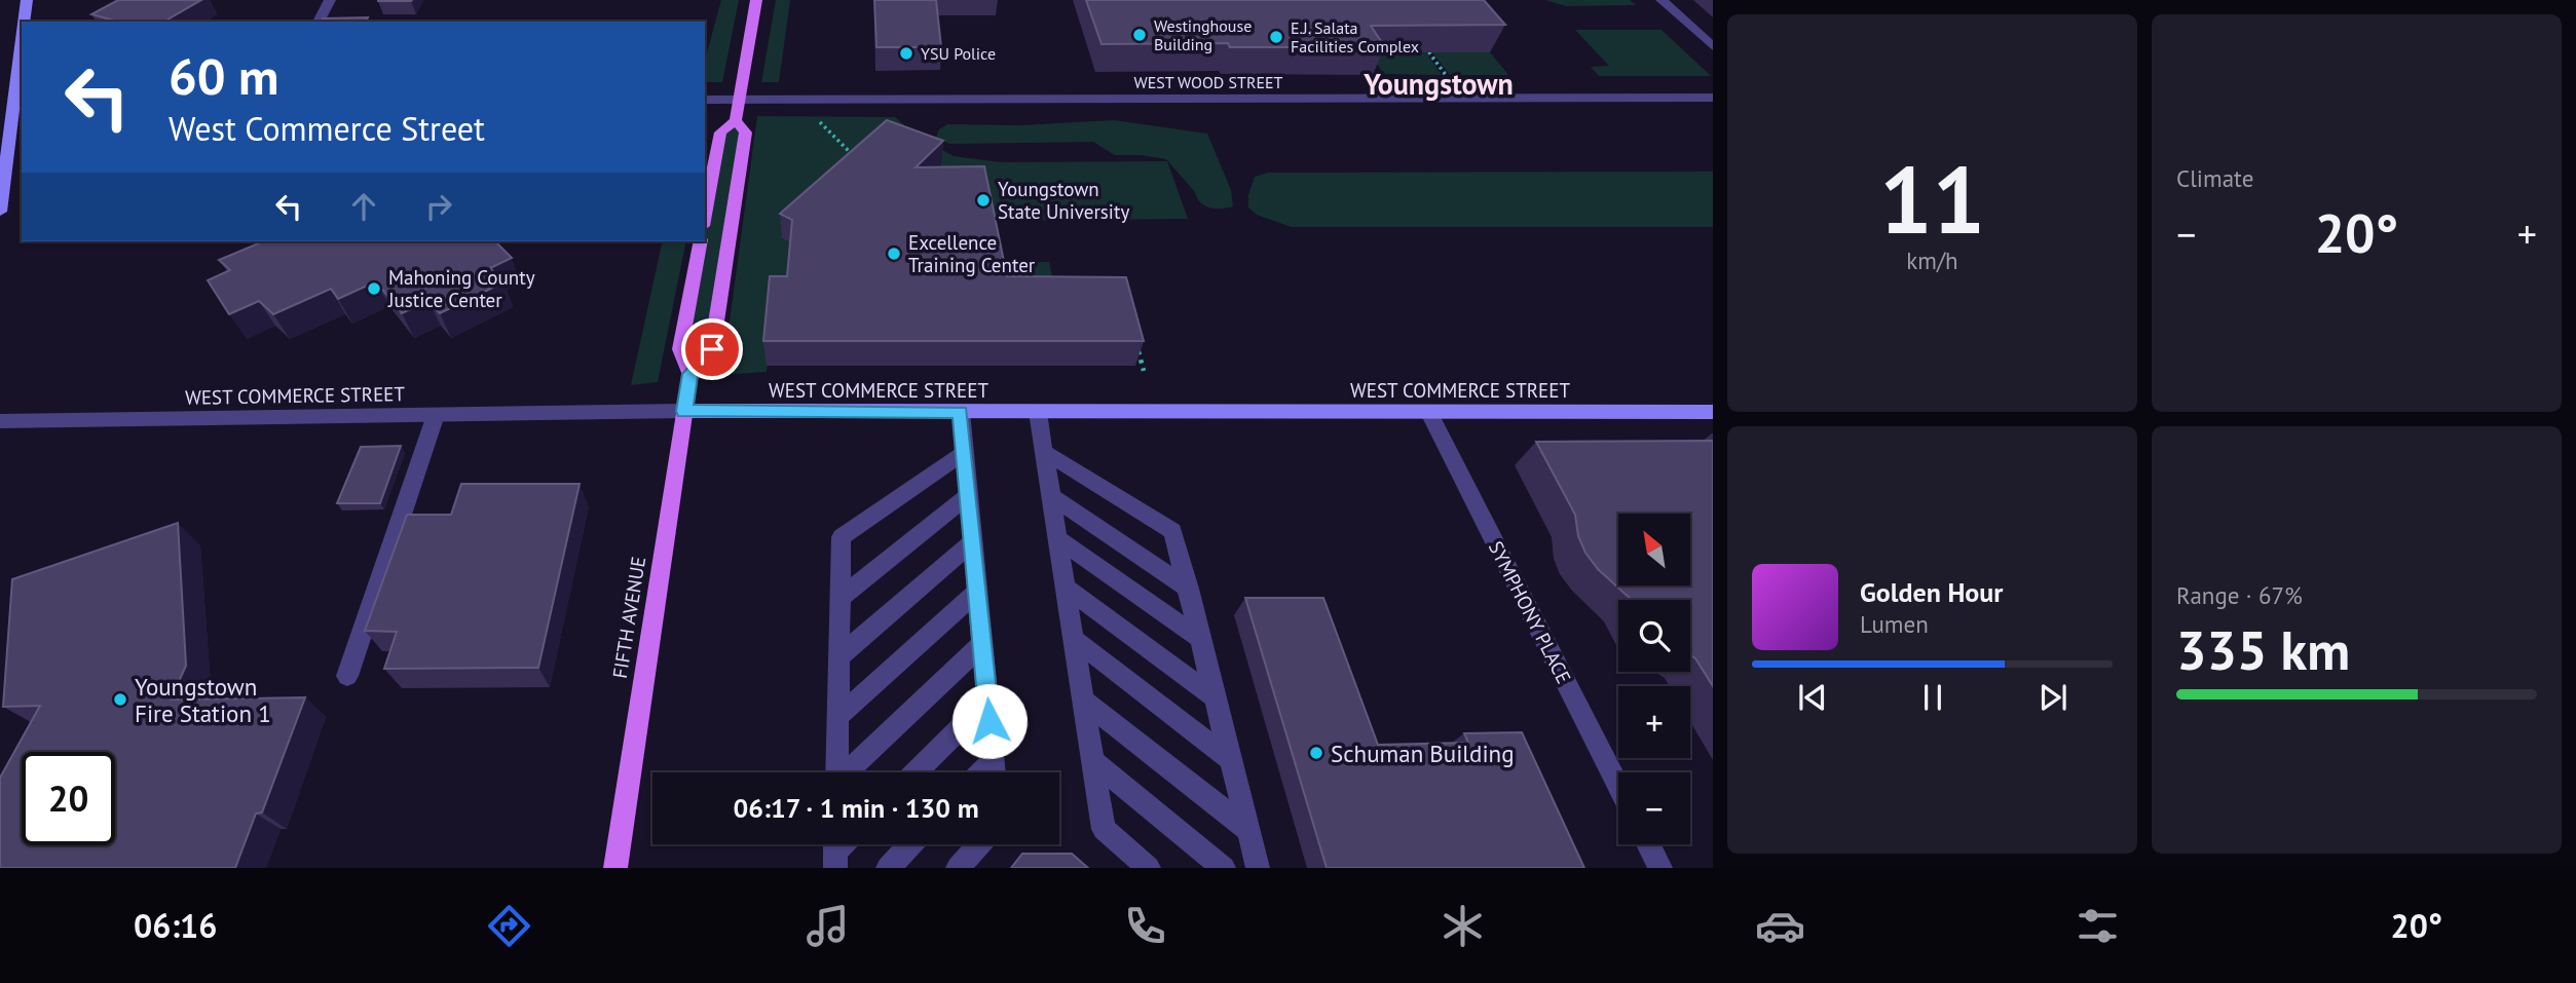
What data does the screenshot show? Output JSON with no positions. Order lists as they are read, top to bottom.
{
  "streets": {
    "main road": ["WEST COMMERCE STREET", "FIFTH AVENUE"],
    "street": ["WEST WOOD STREET", "SYMPHONY PLACE"]
  },
  "crossings": [
    ["WEST WOOD STREET", "FIFTH AVENUE"],
    ["WEST COMMERCE STREET", "SYMPHONY PLACE"],
    ["WEST COMMERCE STREET", "FIFTH AVENUE"]
  ],
  "districts": ["Youngstown"],
  "places": [
    "Westinghouse Building",
    "E.J. Salata Facilities Complex",
    "YSU Police",
    "Youngstown State University",
    "Excellence Training Center",
    "Mahoning County Justice Center",
    "Youngstown Fire Station 1",
    "Schuman Building"
  ],
  "north": "top left",
  "page": {
    "tile": [
      ["11", "km/h"],
      "Climate",
      ["Range · 67%", "335 km"]
    ],
    "turn": ["60 m", "West Commerce Street"],
    "heat": ["−", "20°", "+"],
    "map_buttons": ["+", "−"],
    "song": ["Golden Hour", "Lumen"],
    "limit": "20",
    "trip": "06:17 · 1 min · 130 m",
    "tabs": ["06:16", "20°"]
  }
}
